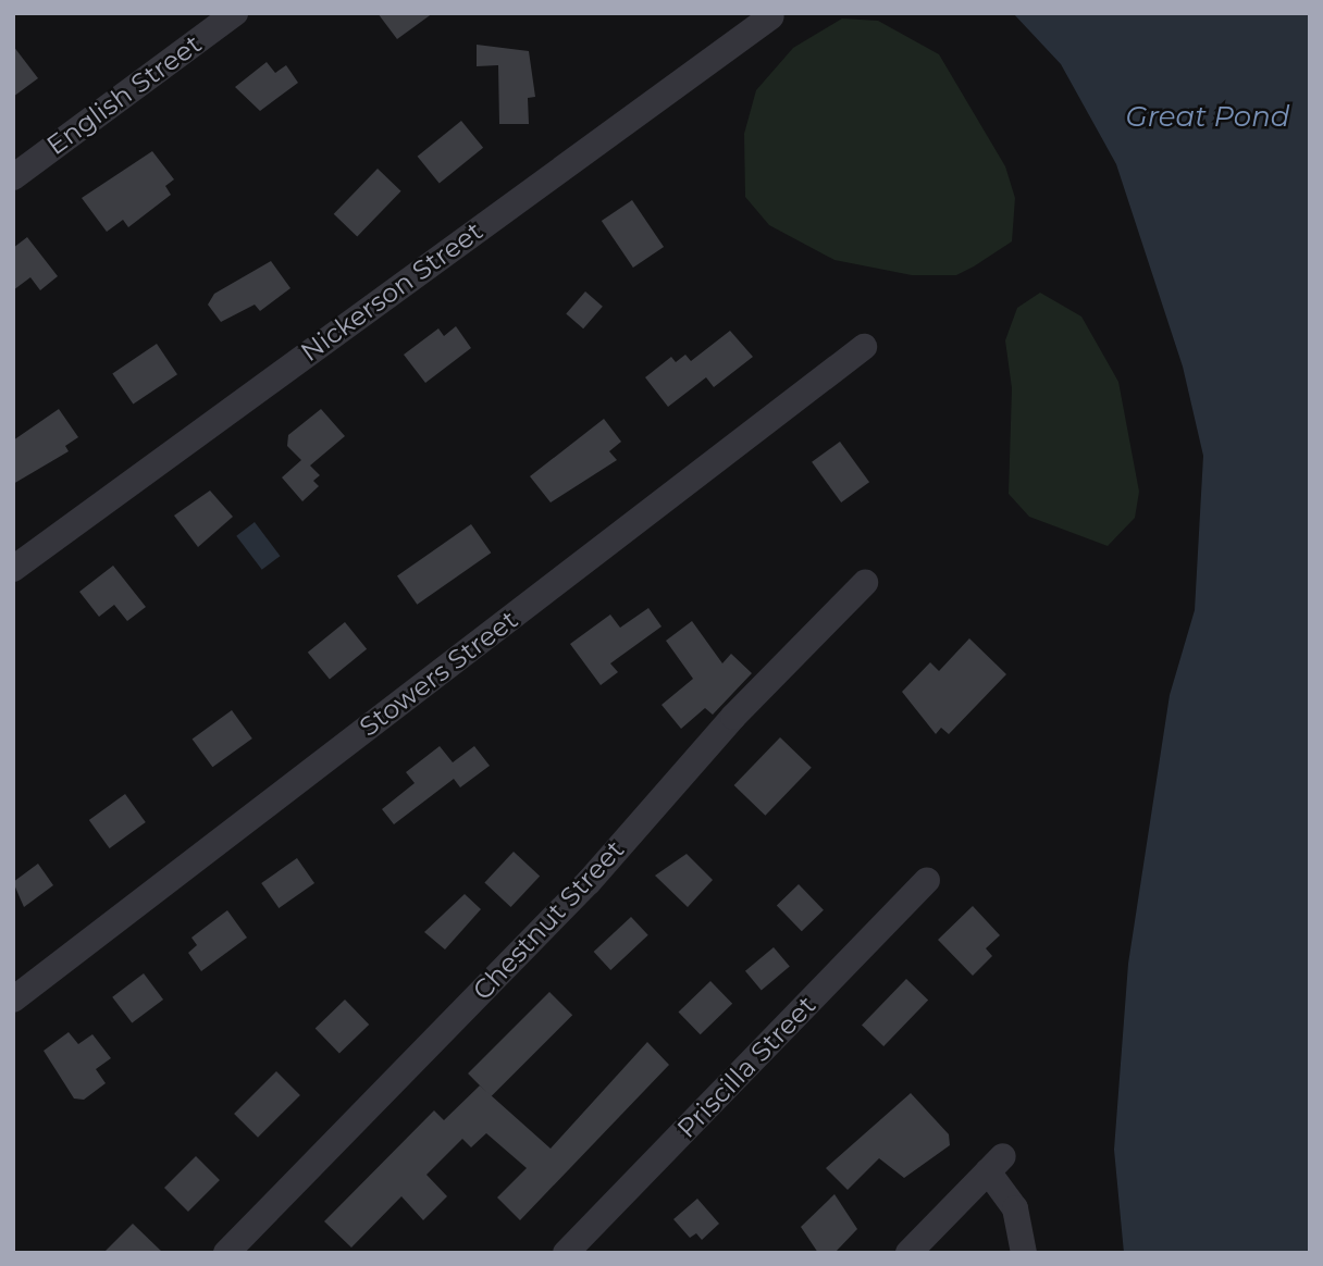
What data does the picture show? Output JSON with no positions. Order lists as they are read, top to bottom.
{
  "streets": {
    "street": [
      "English Street",
      "Nickerson Street",
      "Stowers Street",
      "Chestnut Street",
      "Priscilla Street"
    ]
  },
  "water": ["Great Pond"]
}
